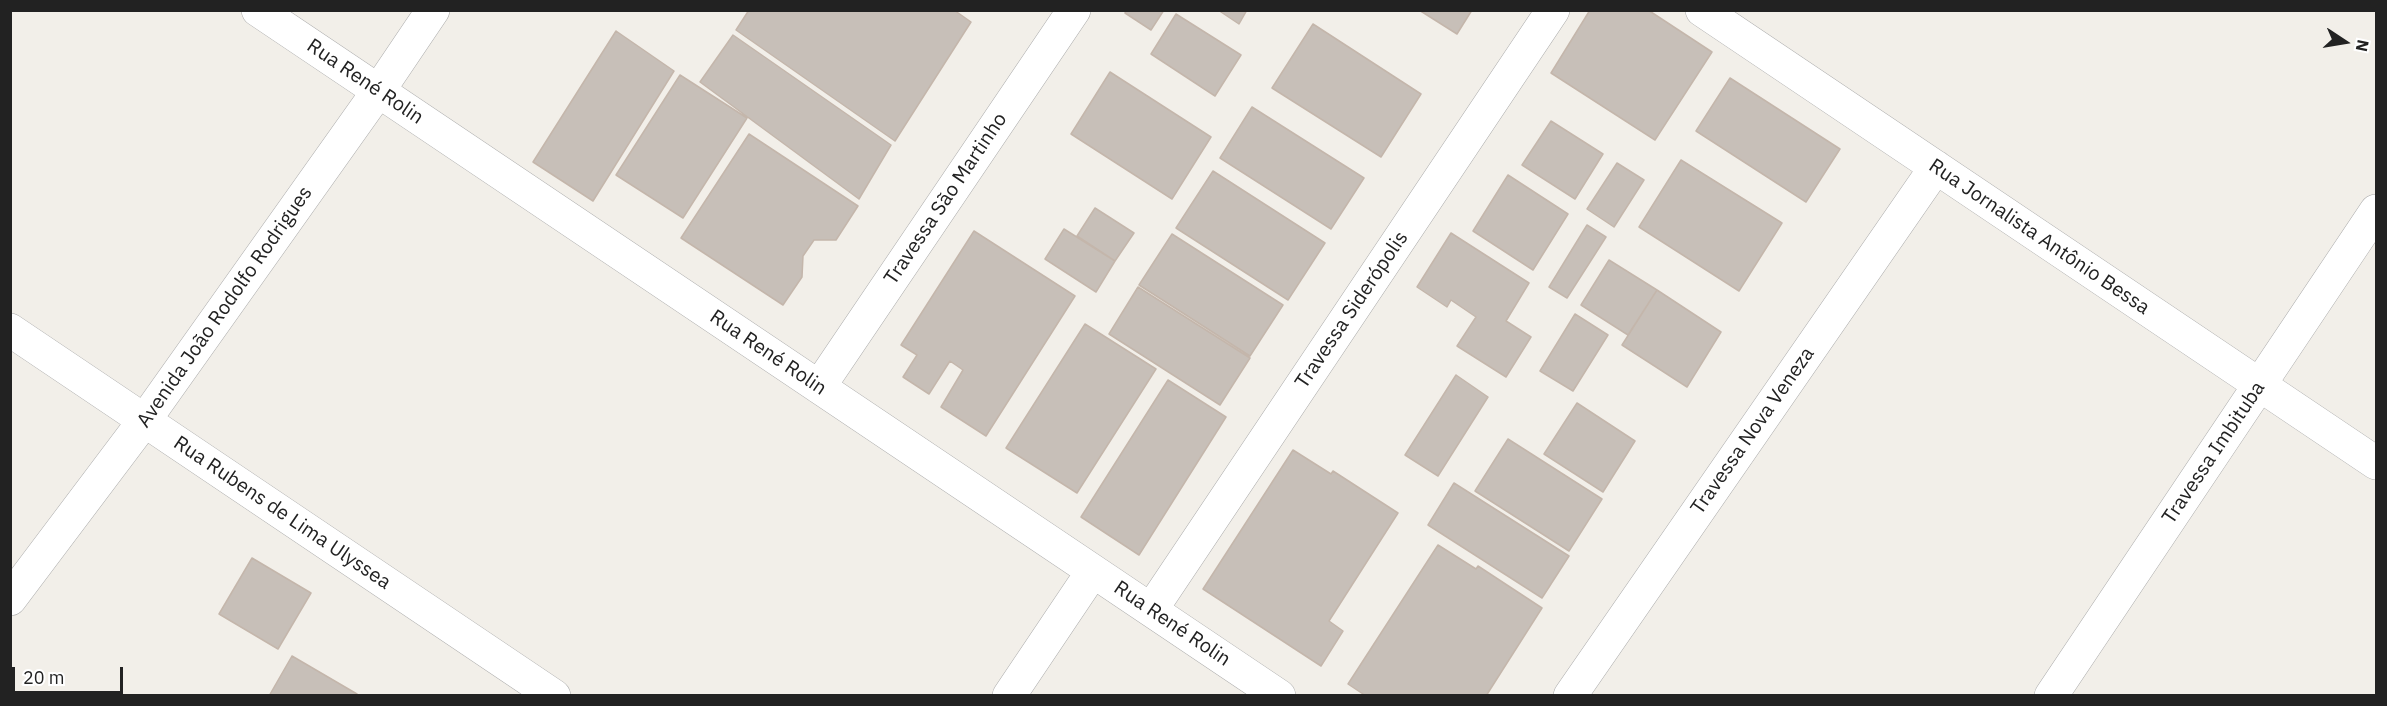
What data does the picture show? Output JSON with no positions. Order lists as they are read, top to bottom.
{
  "streets": {
    "street": [
      "Rua René Rolin",
      "Travessa São Martinho",
      "Rua Jornalista Antônio Bessa",
      "Avenida João Rodolfo Rodrigues",
      "Travessa Siderópolis",
      "Travessa Nova Veneza",
      "Travessa Imbituba",
      "Rua Rubens de Lima Ulyssea"
    ]
  },
  "crossings": [
    ["Rua René Rolin", "Travessa São Martinho"],
    ["Rua René Rolin", "Avenida João Rodolfo Rodrigues"],
    ["Rua René Rolin", "Travessa Siderópolis"],
    ["Rua Jornalista Antônio Bessa", "Travessa Nova Veneza"],
    ["Rua Jornalista Antônio Bessa", "Travessa Imbituba"],
    ["Avenida João Rodolfo Rodrigues", "Rua Rubens de Lima Ulyssea"]
  ],
  "scale_bar": "20 m",
  "north": "right"
}
